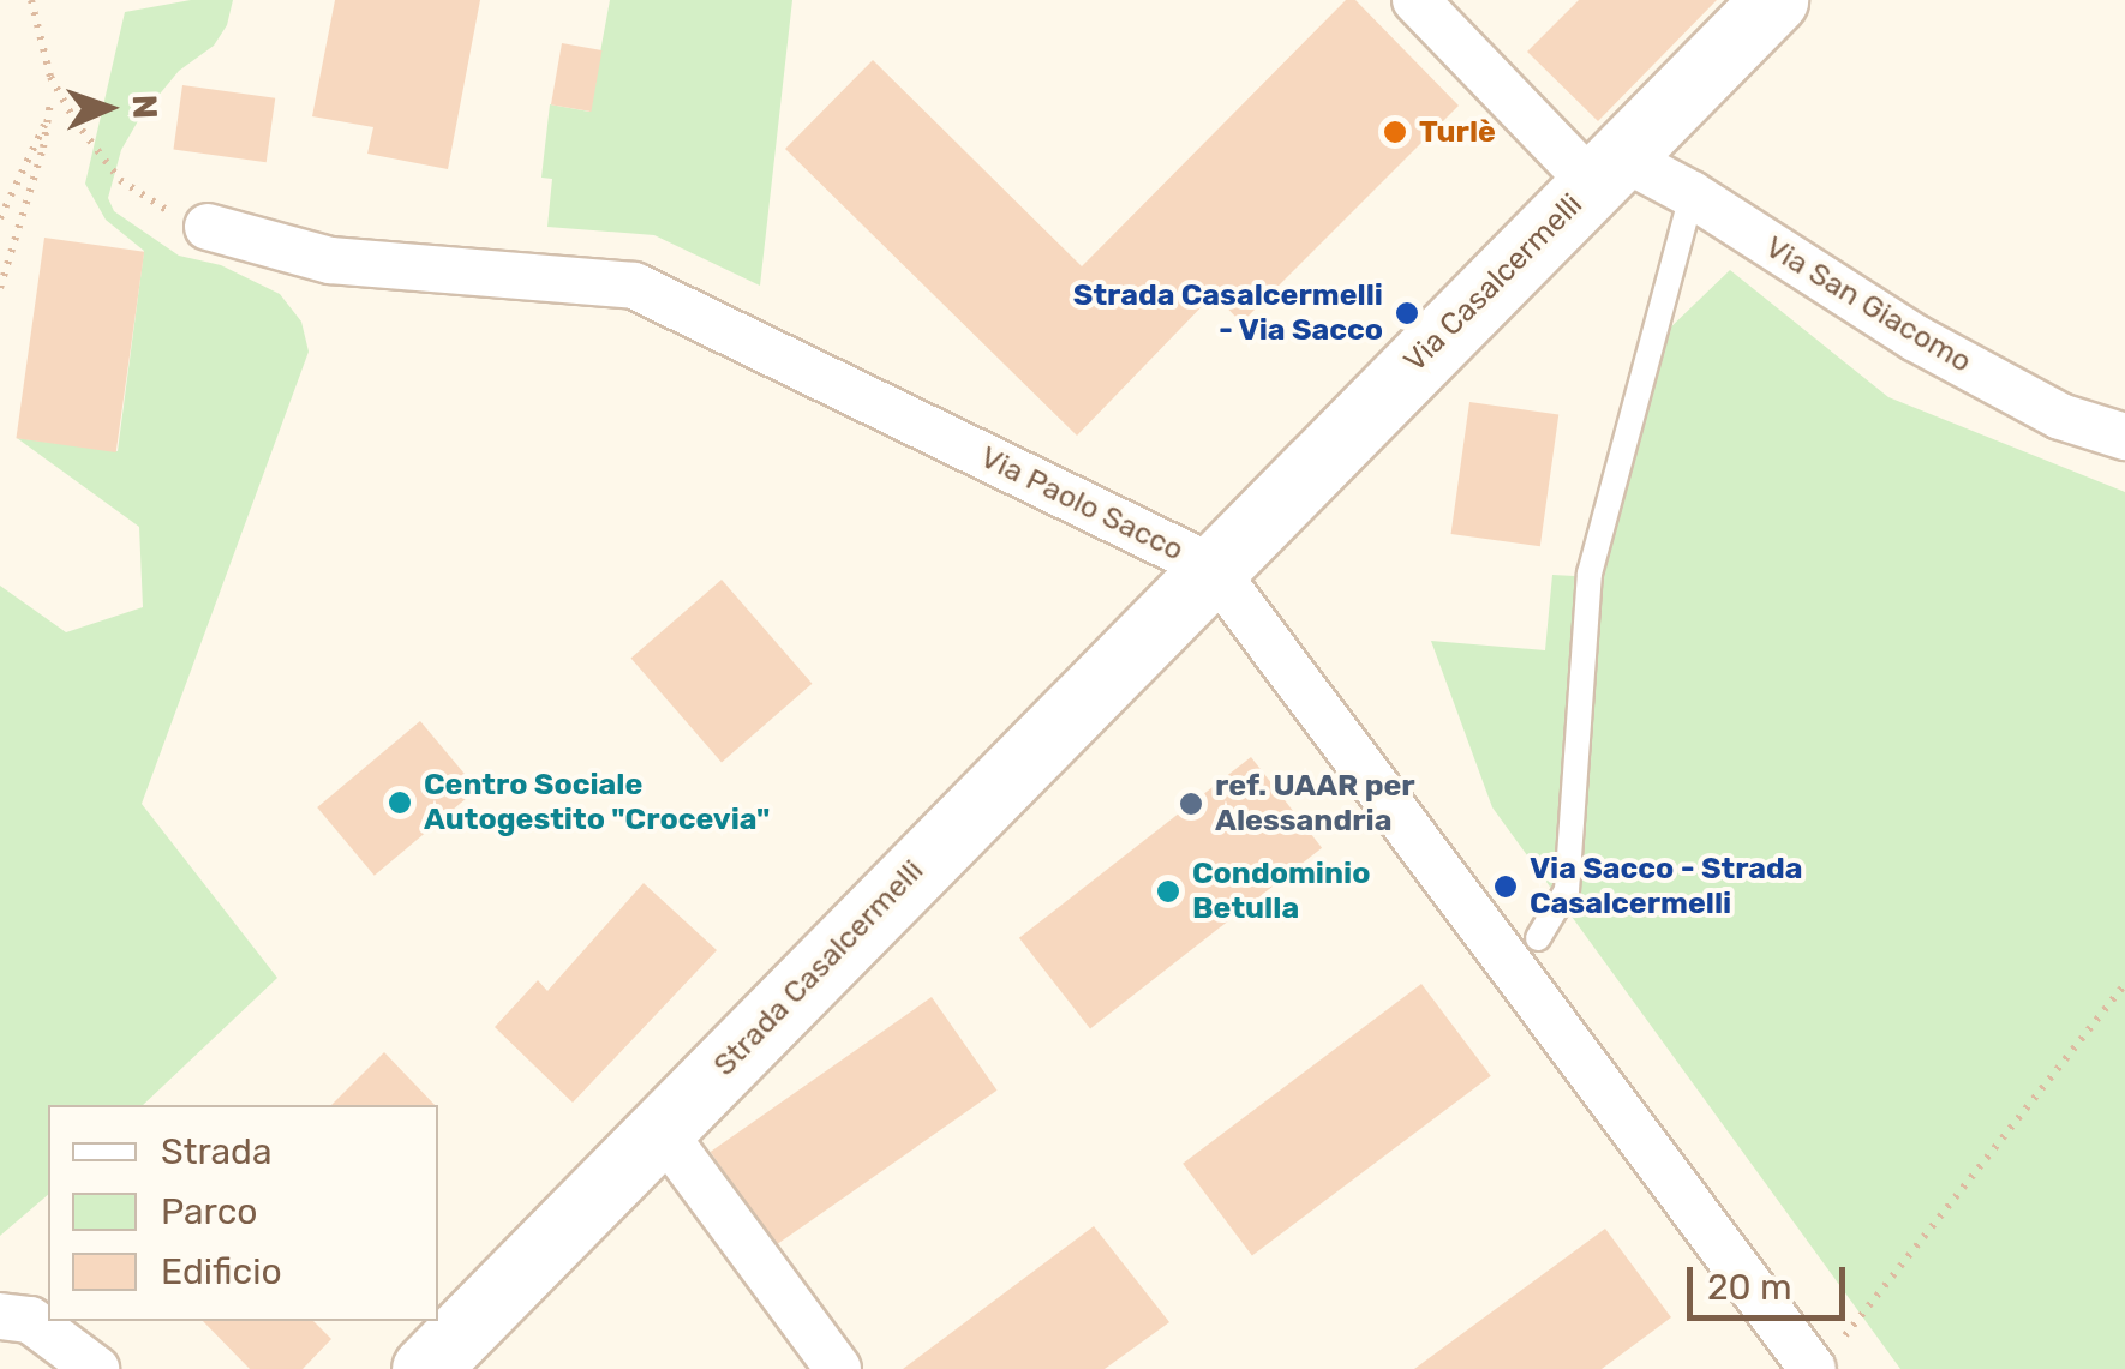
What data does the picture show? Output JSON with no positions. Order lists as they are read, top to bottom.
{
  "streets": {
    "main road": ["Via Casalcermelli", "Strada Casalcermelli"],
    "street": ["Via San Giacomo", "Via Paolo Sacco"]
  },
  "crossings": [
    ["Via Casalcermelli", "Via San Giacomo"],
    ["Via Casalcermelli", "Via Paolo Sacco"],
    ["Via Casalcermelli", "Strada Casalcermelli"],
    ["Via Paolo Sacco", "Strada Casalcermelli"]
  ],
  "places": [
    "Turlè",
    "Strada Casalcermelli - Via Sacco",
    "Centro Sociale Autogestito \"Crocevia\"",
    "ref. UAAR per Alessandria",
    "Via Sacco - Strada Casalcermelli",
    "Condominio Betulla"
  ],
  "legend": ["Strada", "Parco", "Edificio"],
  "scale_bar": "20 m",
  "north": "right"
}
